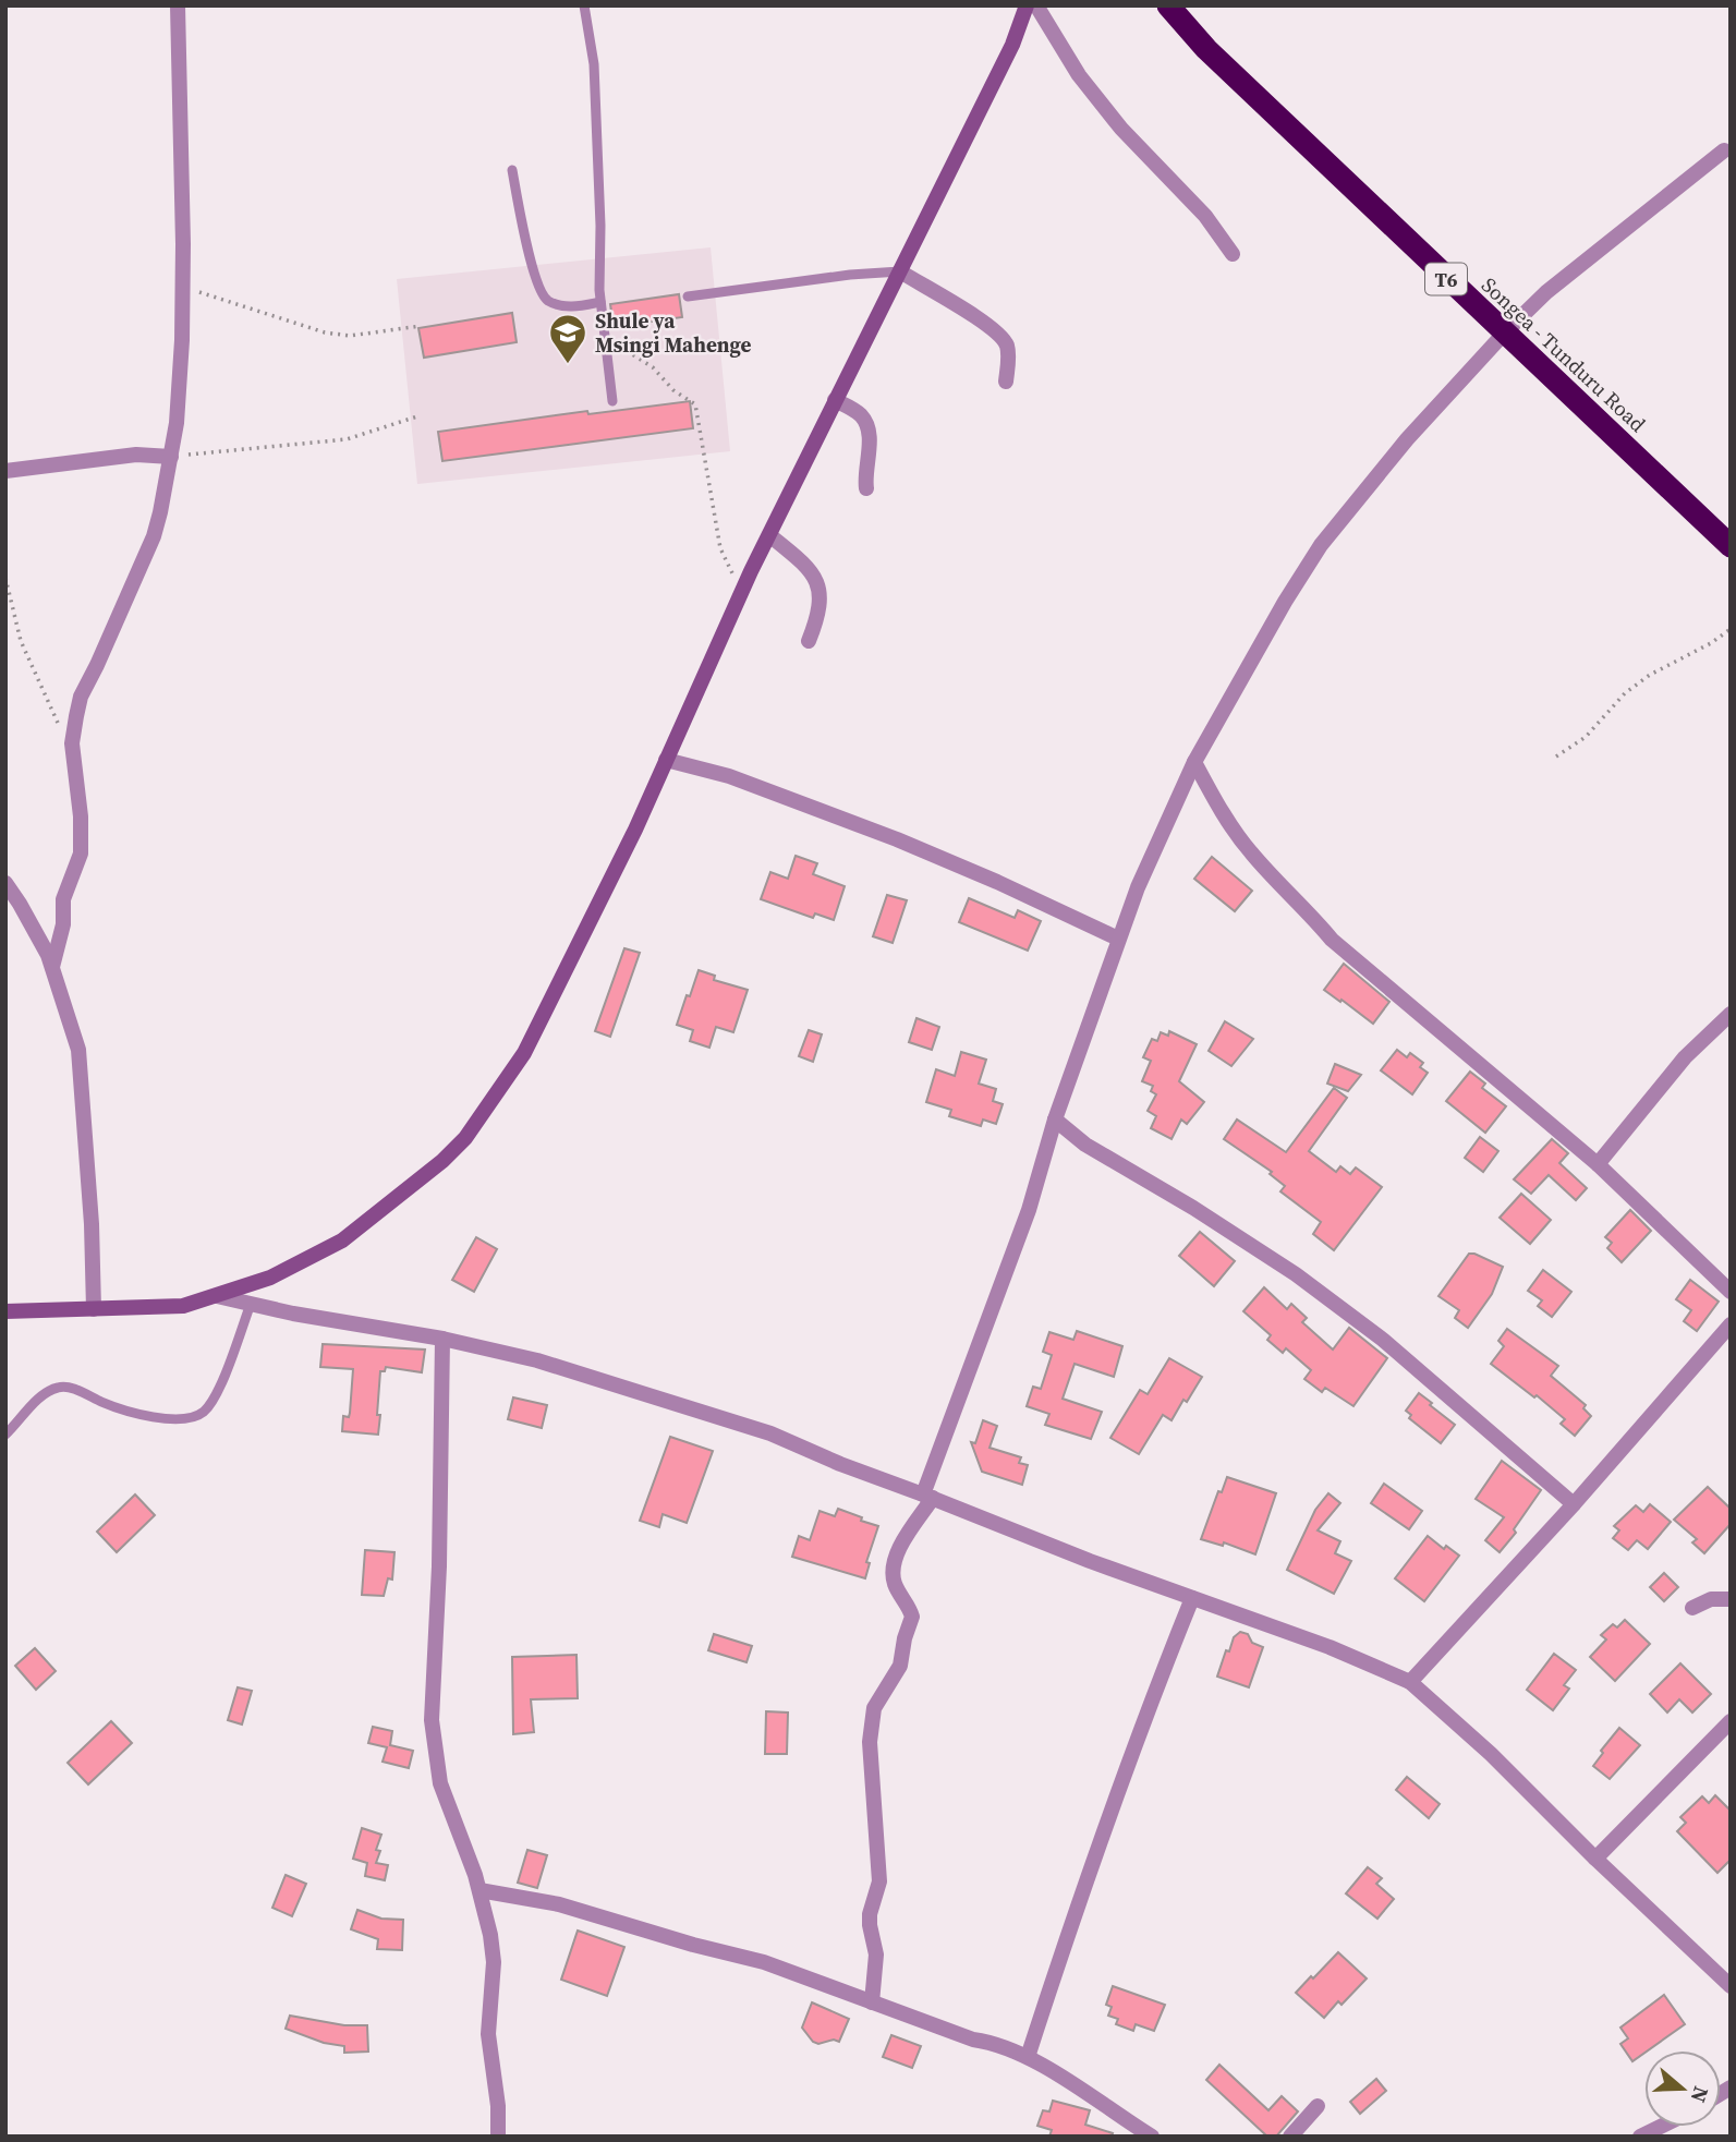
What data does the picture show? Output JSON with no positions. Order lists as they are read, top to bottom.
{
  "streets": {
    "highway": ["T6", "Songea - Tunduru Road"]
  },
  "places": {
    "school or university": ["Shule ya Msingi Mahenge"]
  },
  "north": "right"
}
